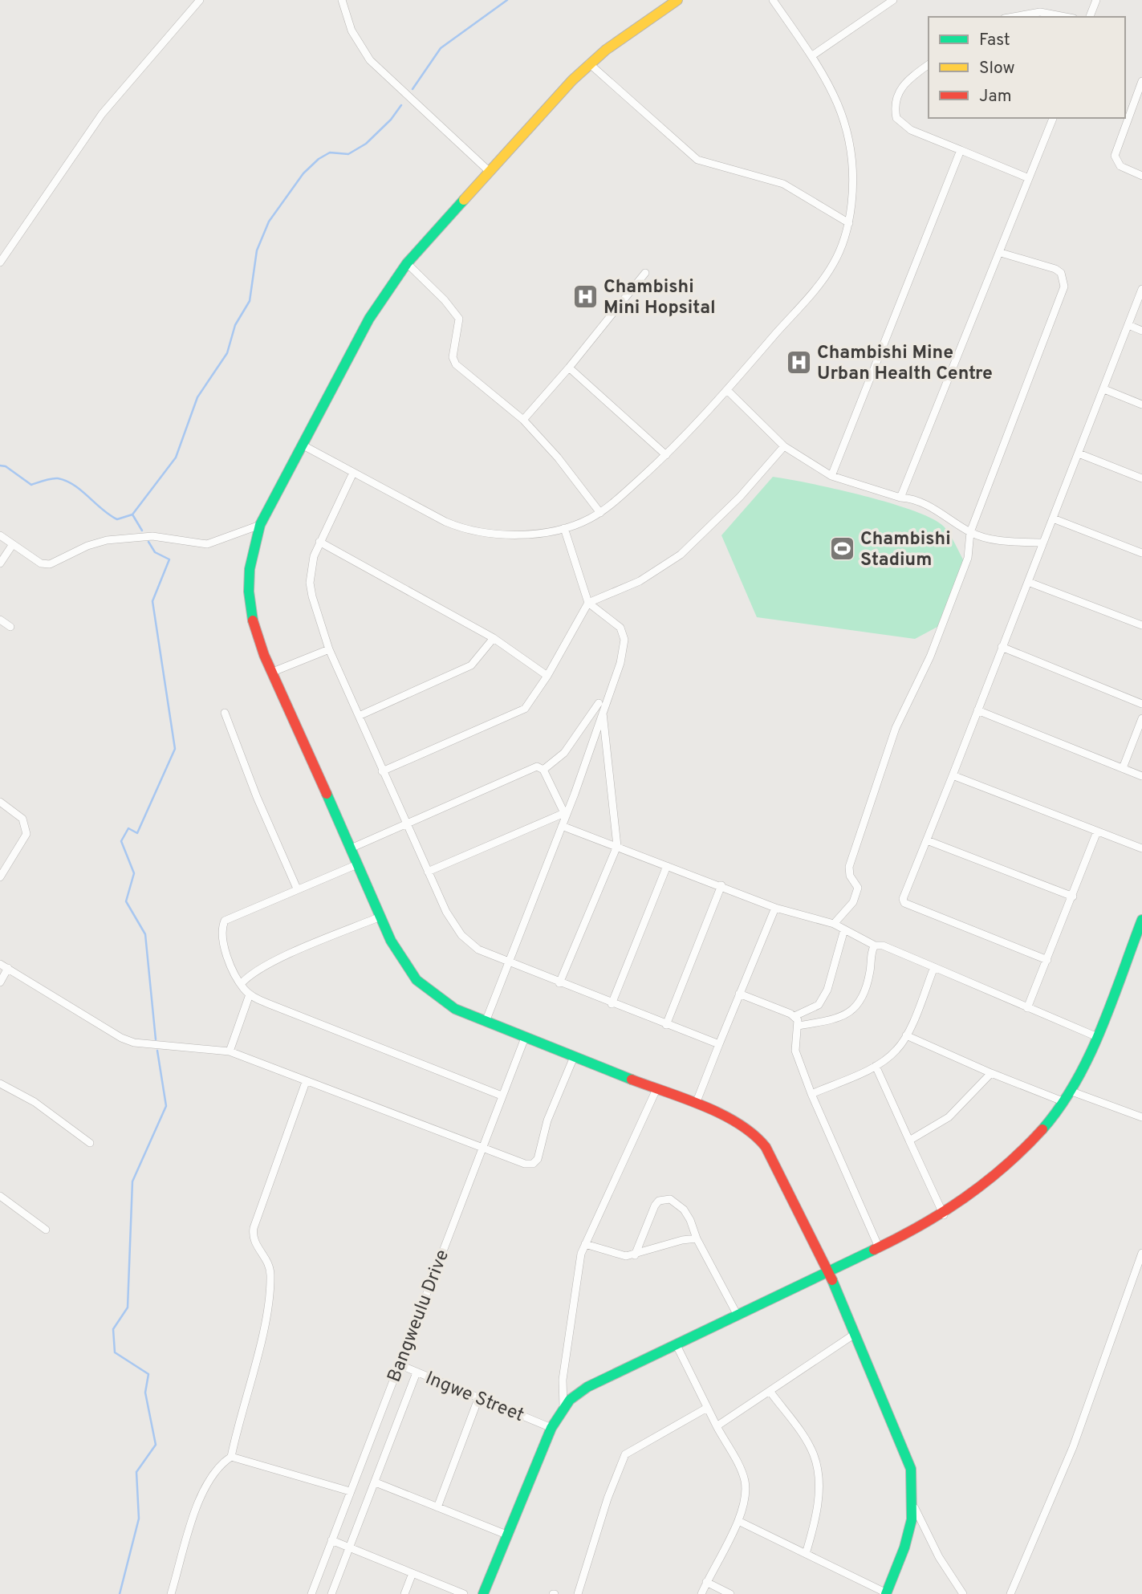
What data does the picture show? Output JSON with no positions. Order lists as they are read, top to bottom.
{
  "streets": {
    "street": ["Bangweulu Drive", "Ingwe Street"]
  },
  "crossings": [
    ["Bangweulu Drive", "Ingwe Street"]
  ],
  "places": {
    "hospital": ["Chambishi Mini Hopsital", "Chambishi Mine Urban Health Centre"],
    "sports": ["Chambishi Stadium"]
  },
  "legend": ["Fast", "Slow", "Jam"]
}
